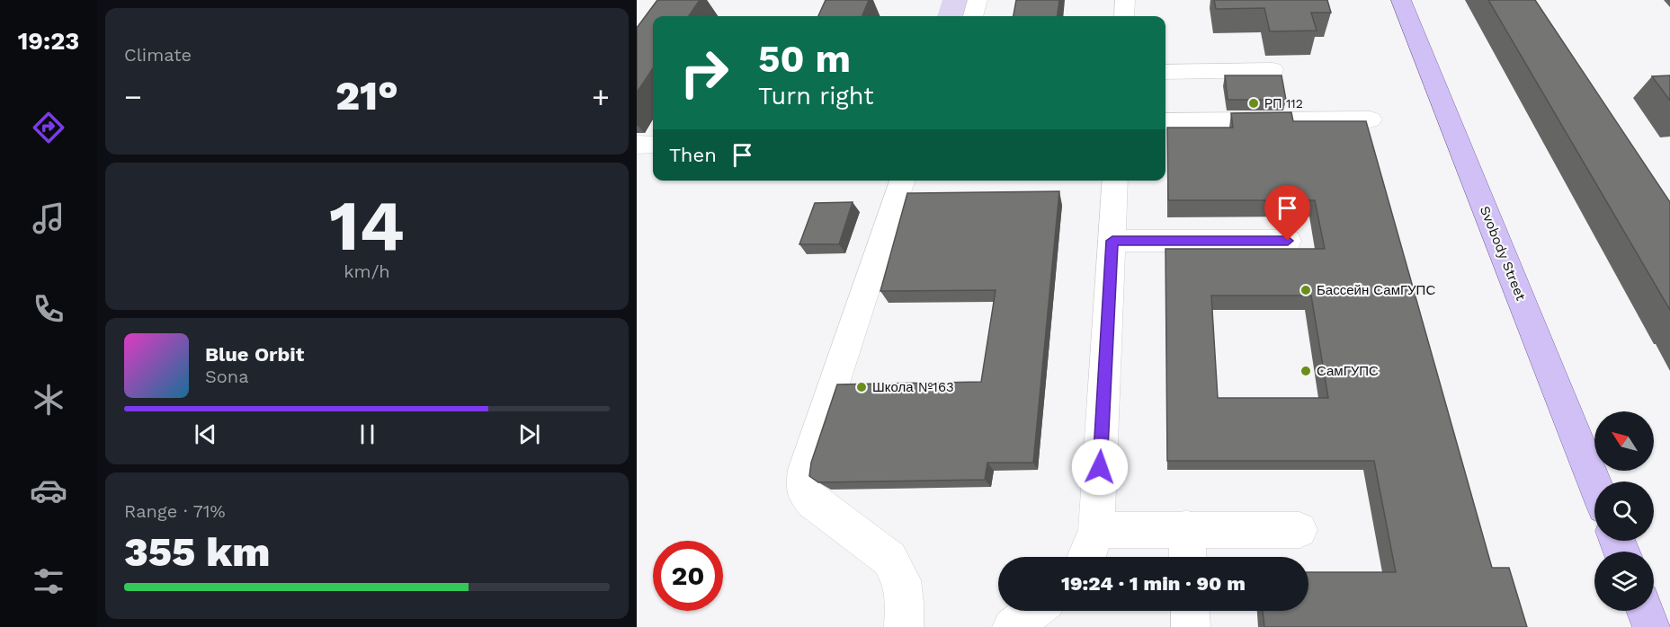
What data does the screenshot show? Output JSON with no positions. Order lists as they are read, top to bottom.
{
  "streets": {
    "main road": ["Svobody Street"]
  },
  "places": [
    "РП 112",
    "Бассейн СамГУПС",
    "СамГУПС",
    "Школа №163"
  ],
  "north": "top left",
  "page": {
    "tabs": "19:23",
    "tile": [
      "Climate",
      ["14", "km/h"],
      ["Range · 71%", "355 km"]
    ],
    "turn": ["50 m", "Turn right"],
    "heat": ["−", "21°", "+"],
    "then": "Then",
    "song": ["Blue Orbit", "Sona"],
    "limit": "20",
    "trip": "19:24 · 1 min · 90 m"
  }
}
